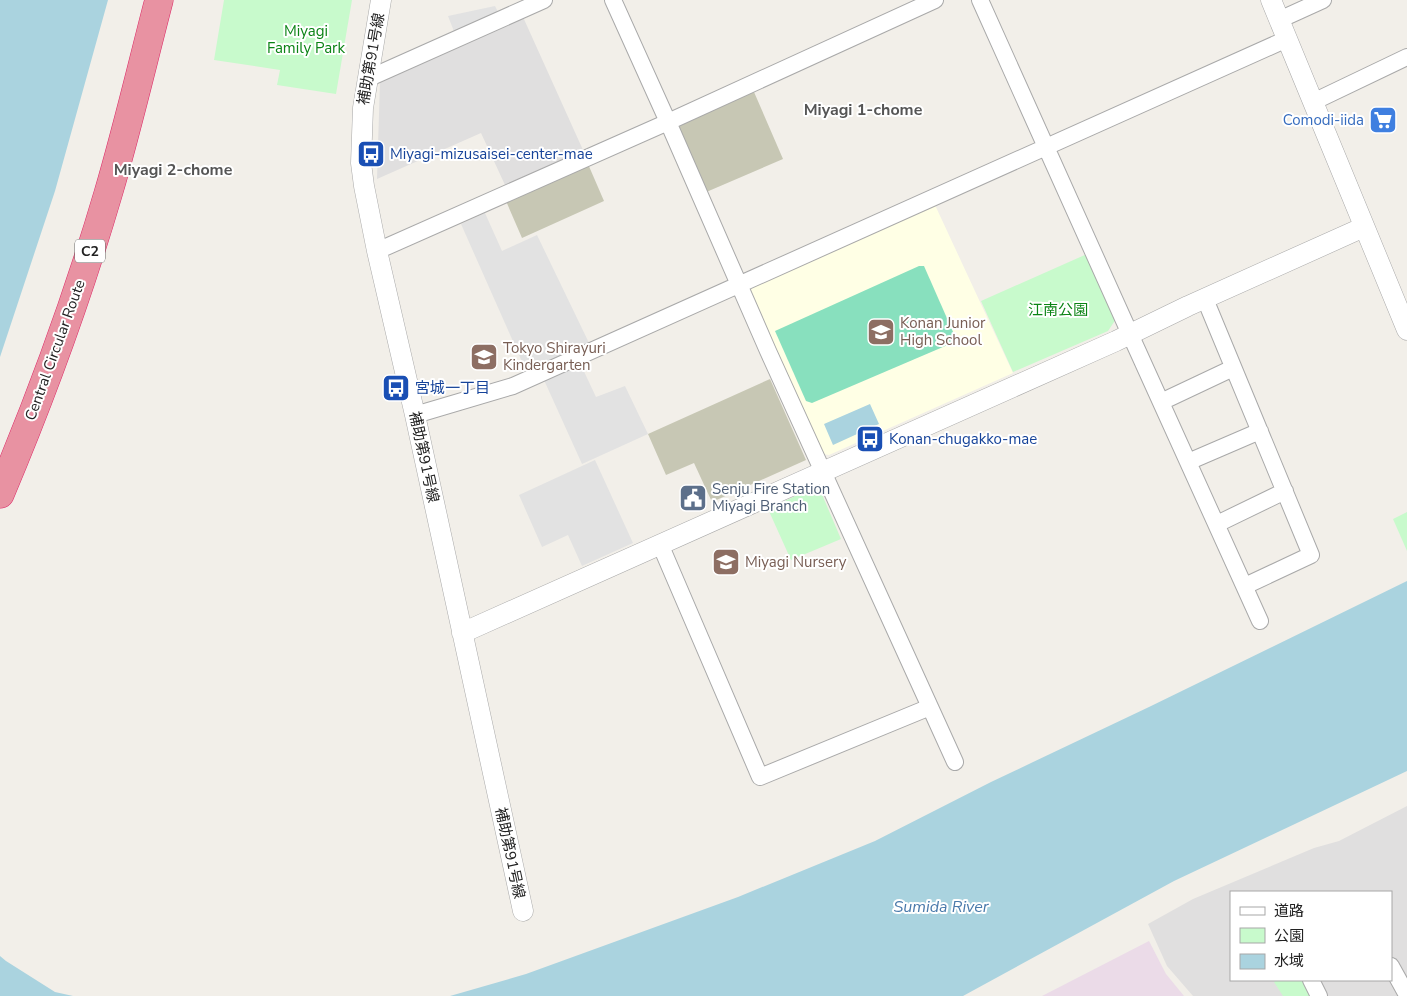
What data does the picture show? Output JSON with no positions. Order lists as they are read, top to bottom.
{
  "streets": {
    "highway": ["C2", "Central Circular Route"],
    "street": ["補助第91号線"]
  },
  "districts": ["Miyagi 1-chome", "Miyagi 2-chome"],
  "water": ["Sumida River"],
  "parks": ["Miyagi Family Park", "江南公園"],
  "places": {
    "supermarket": ["Comodi-iida"],
    "bus stop": ["Miyagi-mizusaisei-center-mae", "宮城一丁目", "Konan-chugakko-mae"],
    "school or university": ["Konan Junior High School", "Tokyo Shirayuri Kindergarten", "Miyagi Nursery"],
    "public building": ["Senju Fire Station Miyagi Branch"]
  },
  "legend": ["道路", "公園", "水域"]
}
